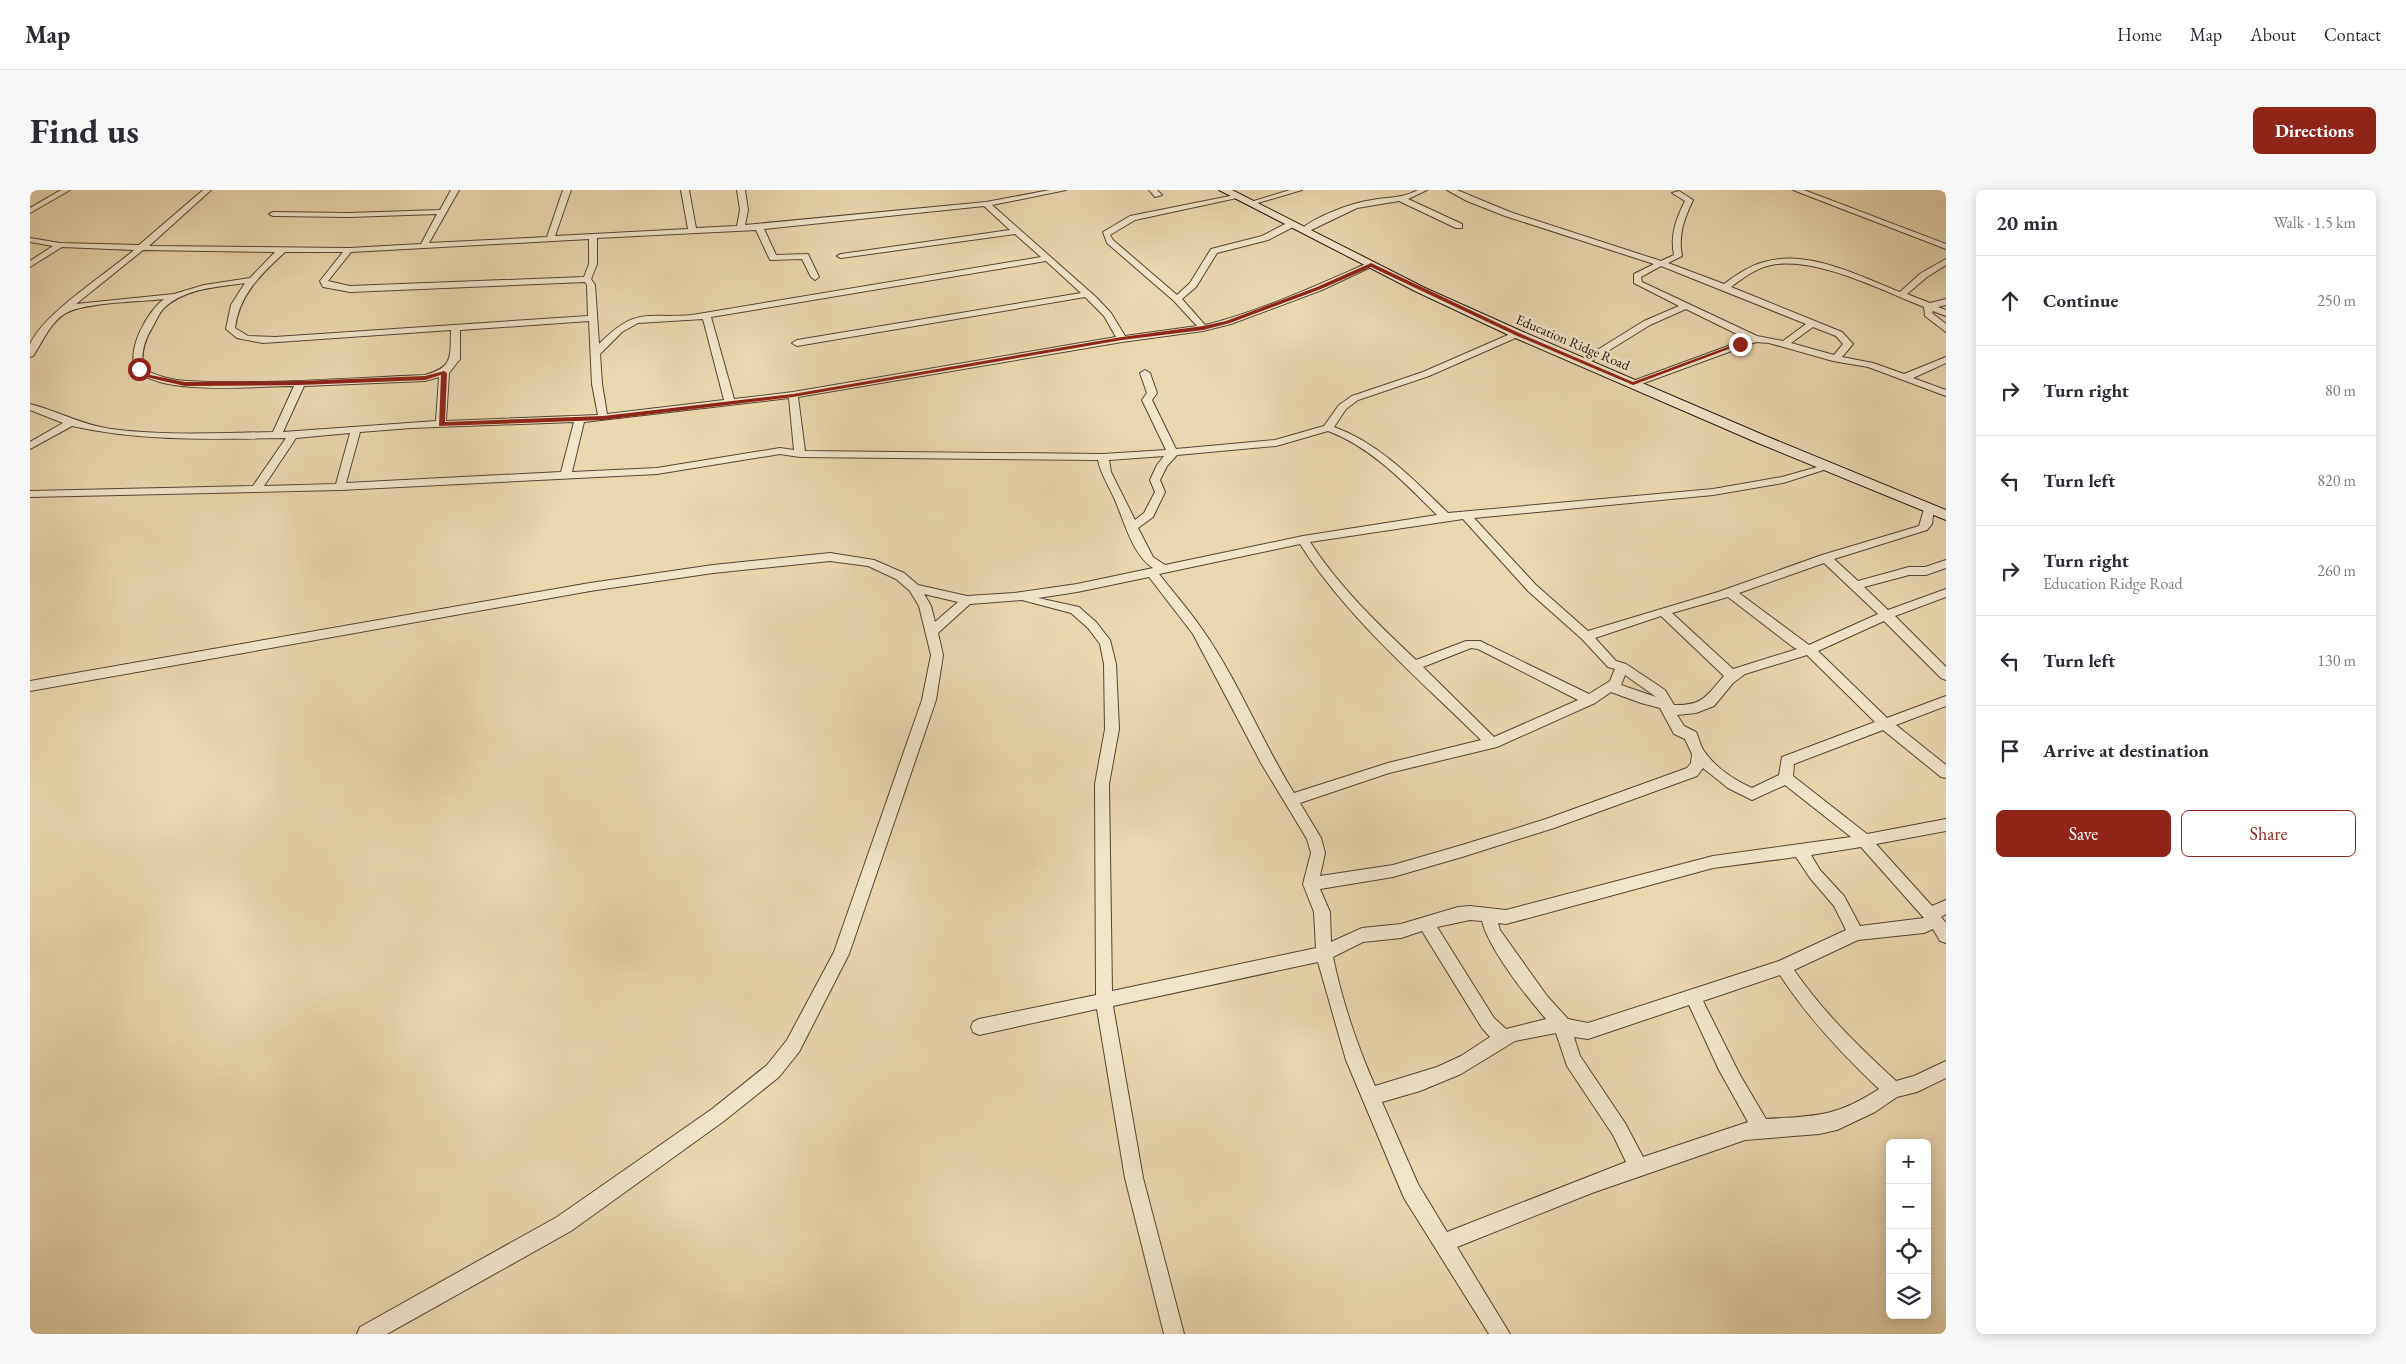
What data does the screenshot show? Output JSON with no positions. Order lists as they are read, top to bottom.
{
  "streets": {
    "main road": ["Education Ridge Road"]
  },
  "page": {
    "header": "Map",
    "nav": [
      "Home",
      "Map",
      "About",
      "Contact"
    ],
    "buttons": [
      "Directions",
      ["Save", "Share"]
    ],
    "title": "Find us",
    "heading": ["20 min", "Walk · 1.5 km"],
    "list": [
      ["Continue", "250 m"],
      ["Turn right", "80 m"],
      ["Turn left", "820 m"],
      ["Turn right", "Education Ridge Road", "260 m"],
      ["Turn left", "130 m"],
      "Arrive at destination"
    ],
    "map_buttons": ["+", "−"]
  }
}
